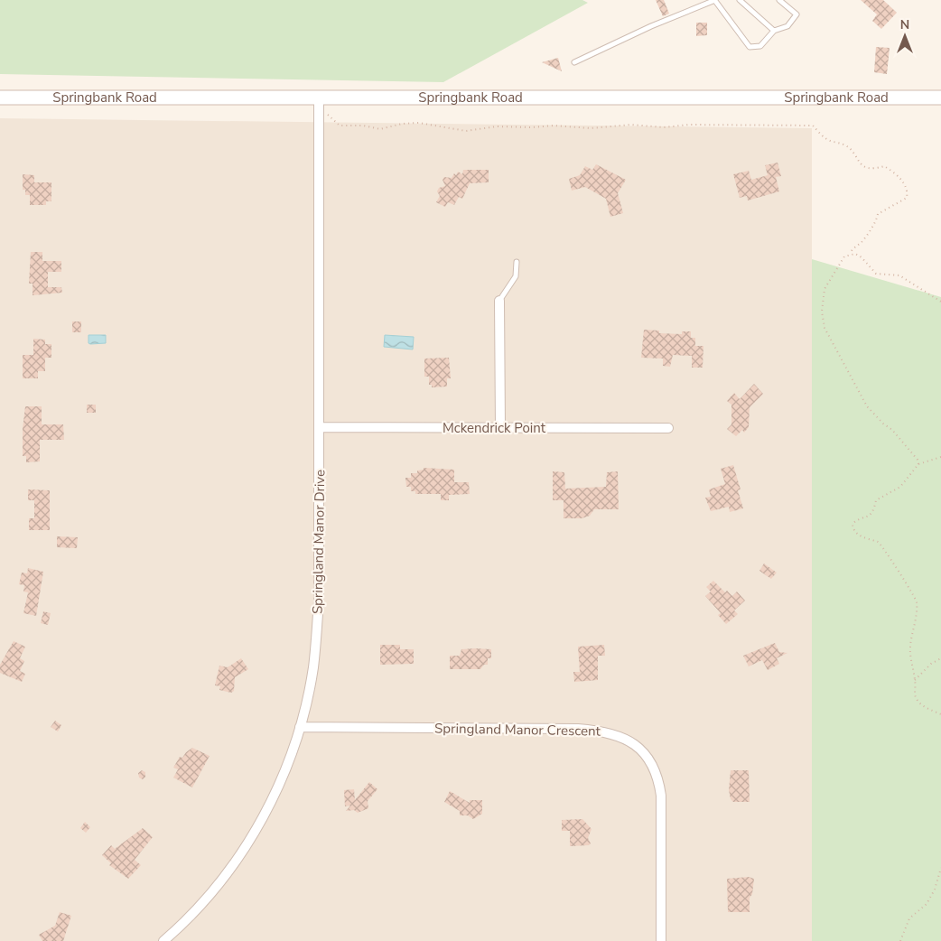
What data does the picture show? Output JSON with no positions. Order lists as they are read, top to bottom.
{
  "streets": {
    "street": [
      "Springbank Road",
      "Mckendrick Point",
      "Springland Manor Drive",
      "Springland Manor Crescent"
    ]
  },
  "crossings": [
    ["Springbank Road", "Springland Manor Drive"],
    ["Mckendrick Point", "Springland Manor Drive"],
    ["Springland Manor Drive", "Springland Manor Crescent"]
  ],
  "north": "top"
}
